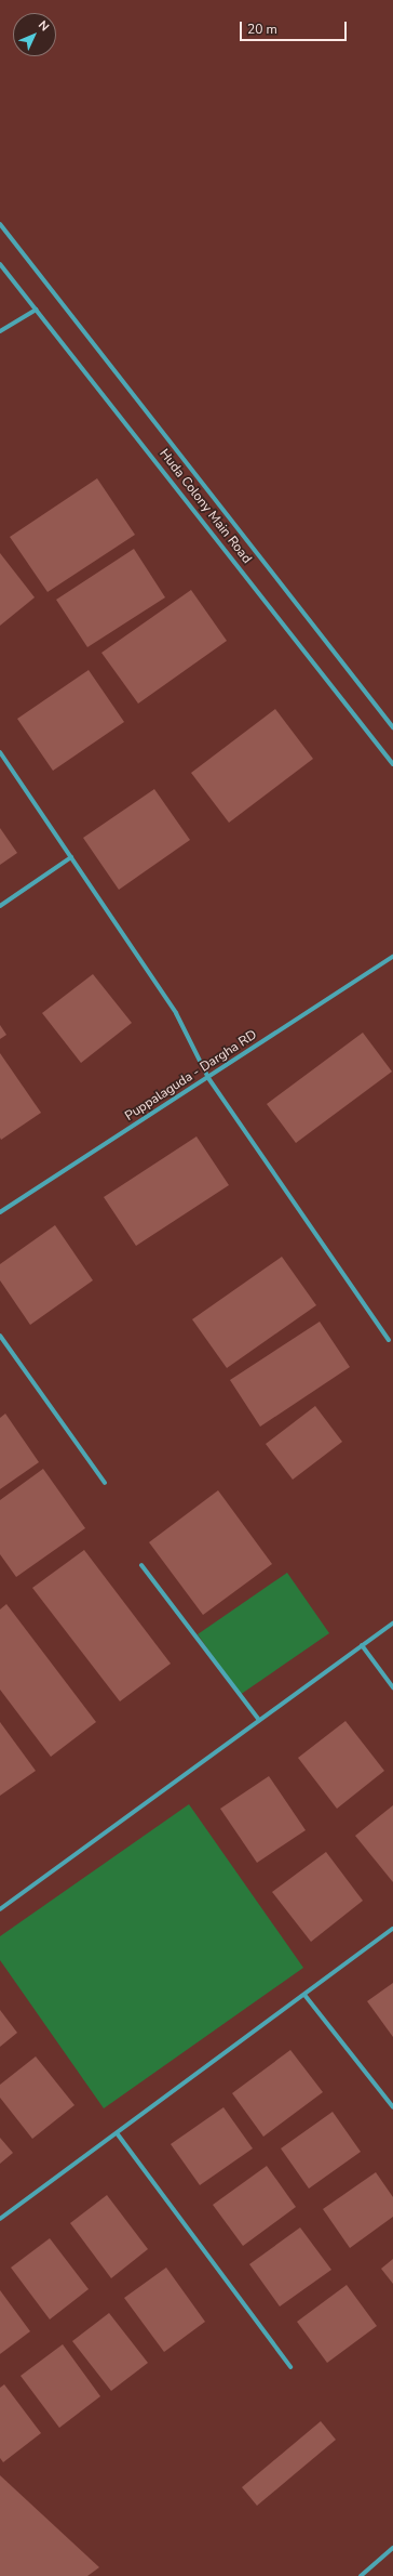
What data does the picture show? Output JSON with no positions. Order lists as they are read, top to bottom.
{
  "streets": {
    "street": ["Huda Colony Main Road", "Puppalaguda - Dargha RD"]
  },
  "scale_bar": "20 m",
  "north": "top right"
}
